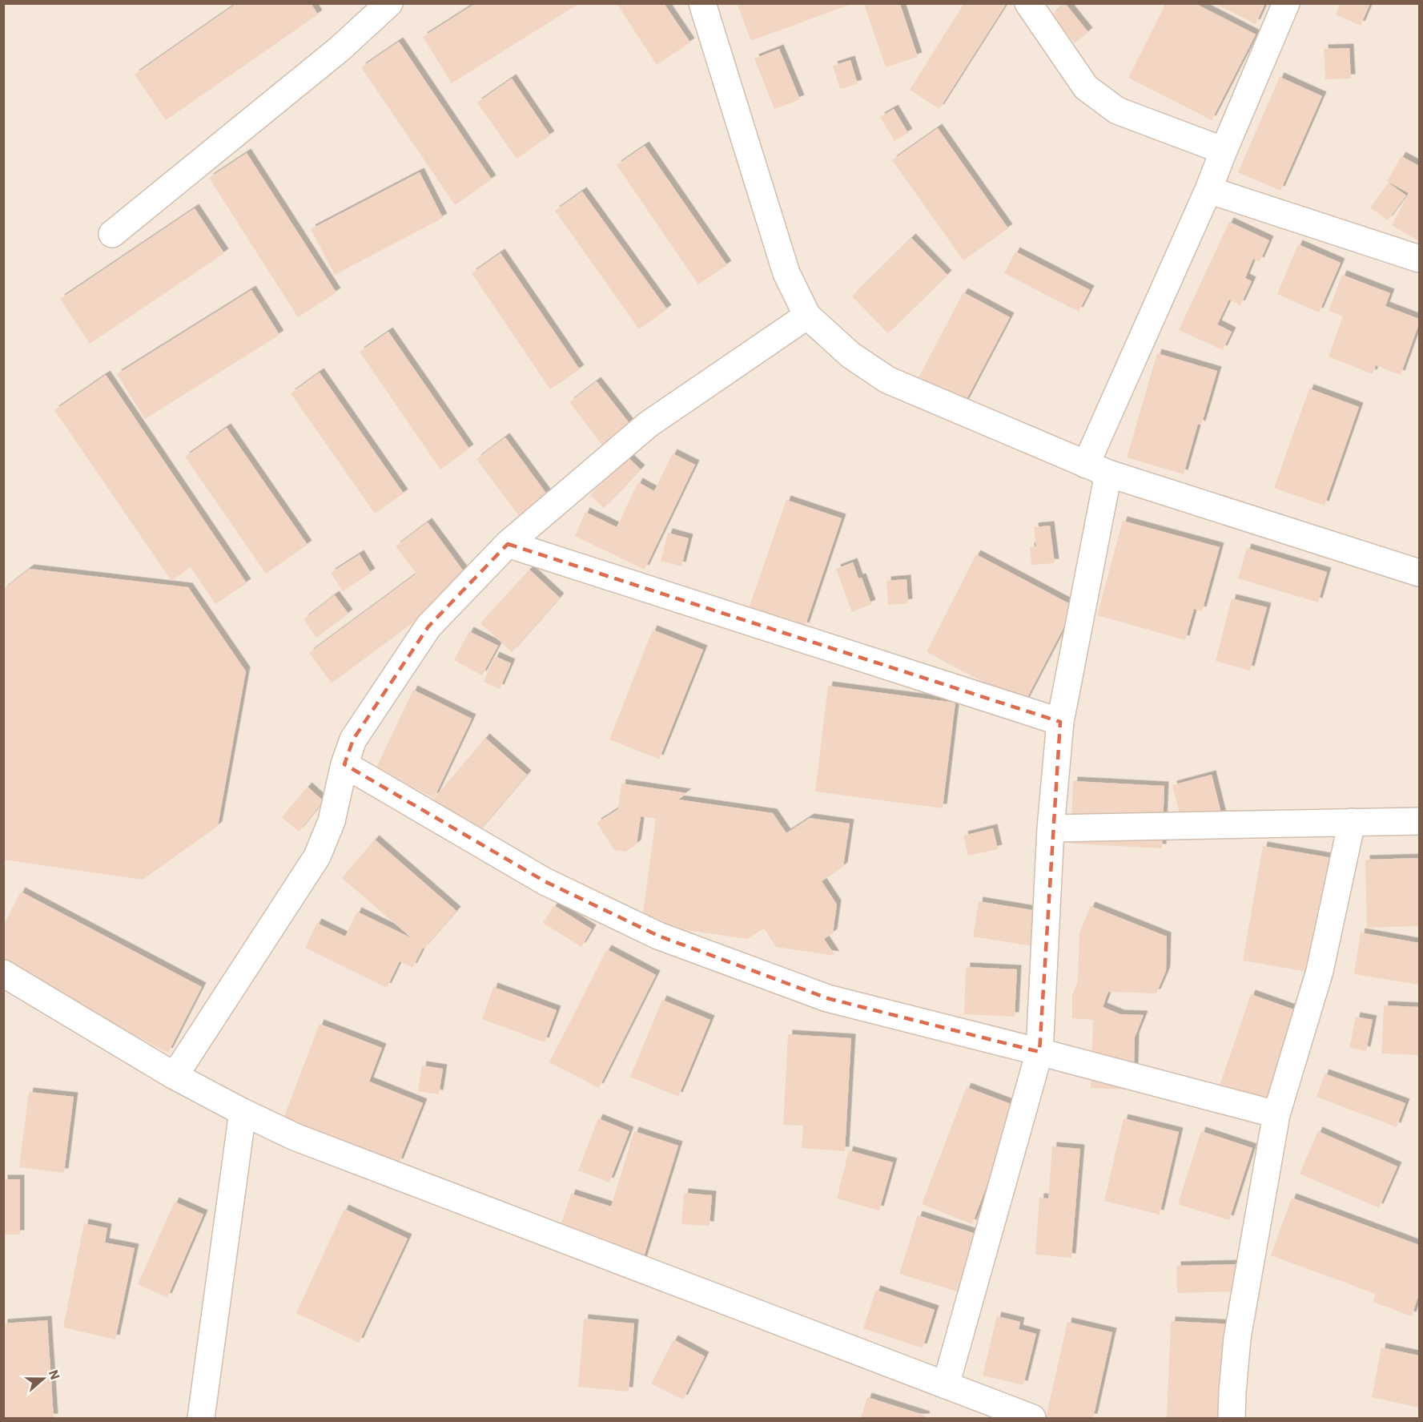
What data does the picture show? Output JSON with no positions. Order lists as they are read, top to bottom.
{
  "north": "right"
}
